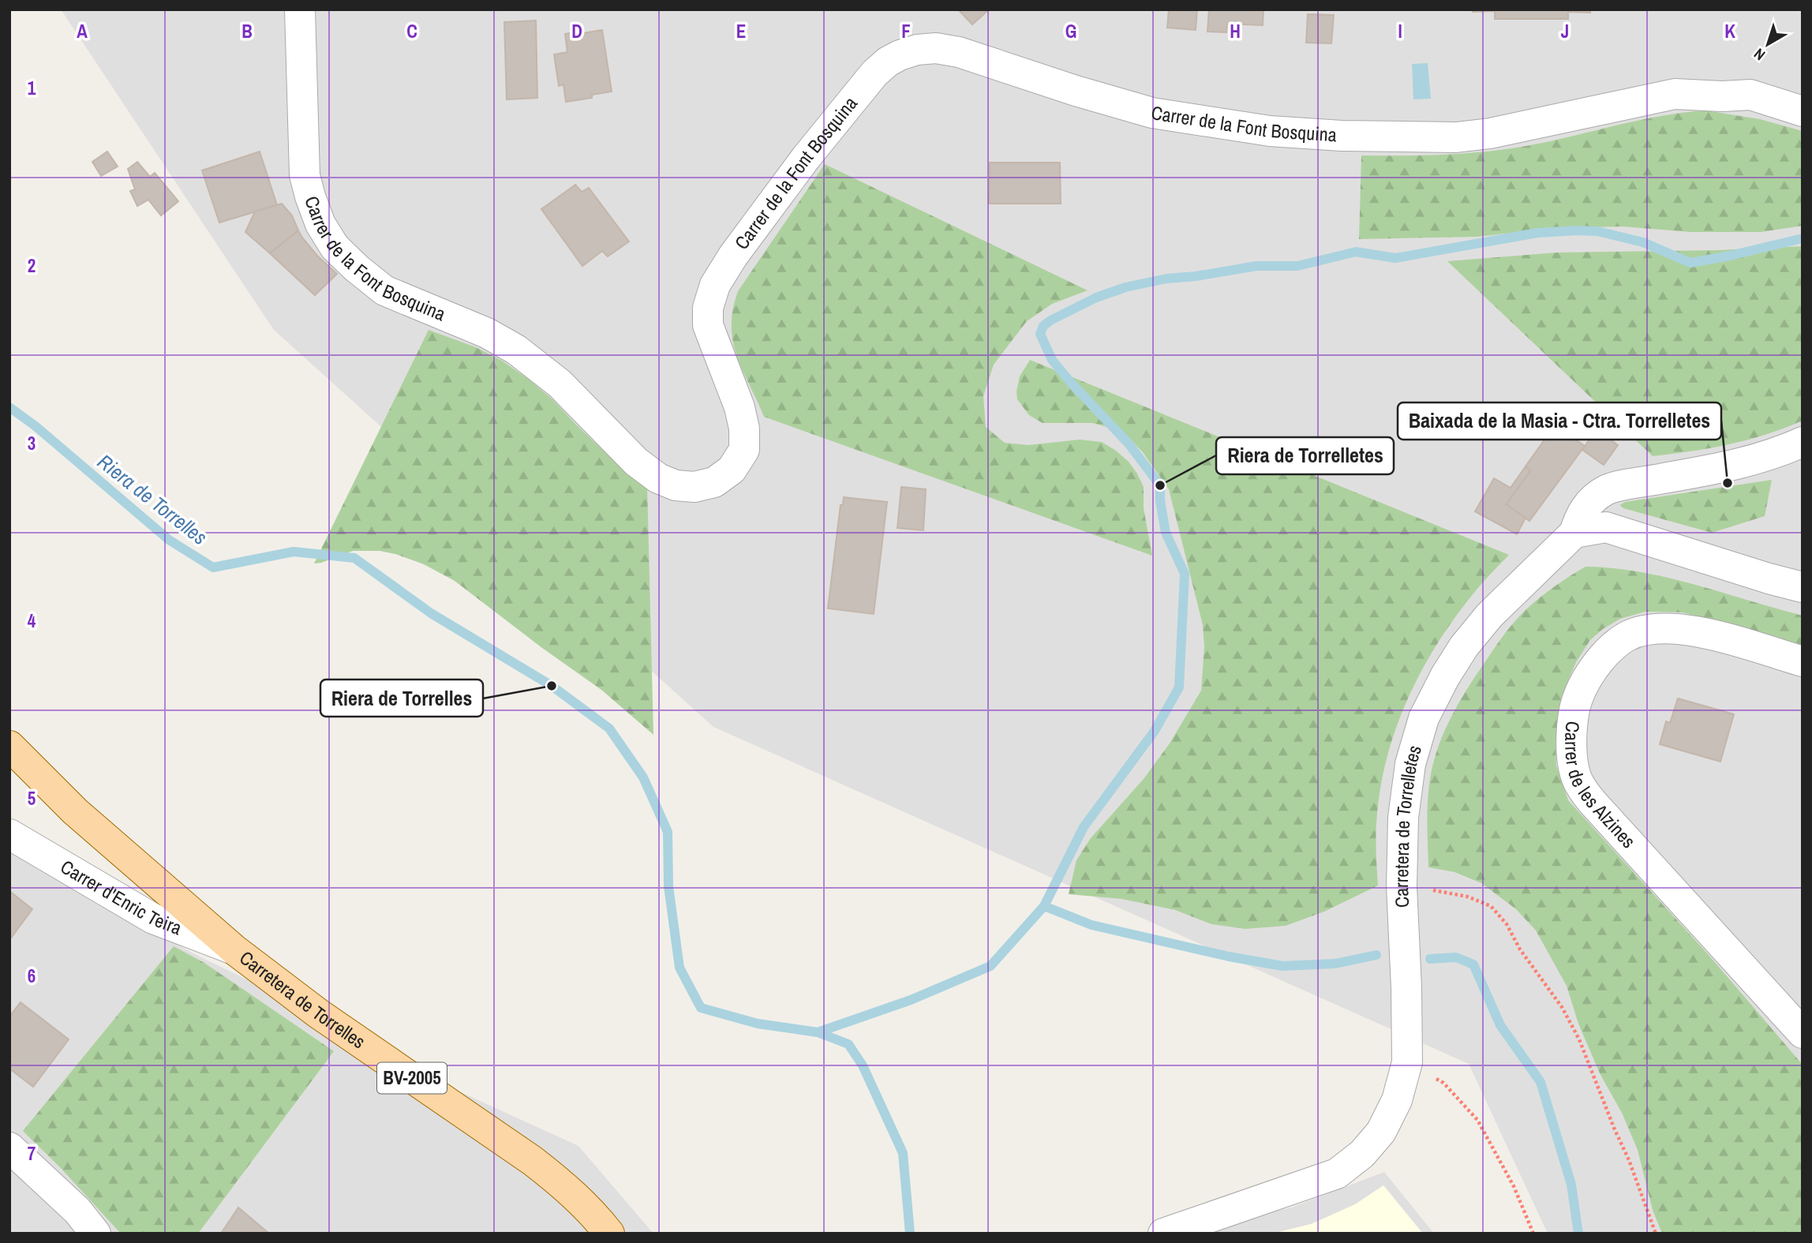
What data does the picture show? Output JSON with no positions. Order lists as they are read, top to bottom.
{
  "streets": {
    "main road": ["Carretera de Torrelles", "BV-2005"],
    "street": [
      "Carrer de la Font Bosquina",
      "Carrer de les Alzines",
      "Carretera de Torrelletes",
      "Carrer d'Enric Teira"
    ]
  },
  "crossings": [
    ["Carrer d'Enric Teira", "Carretera de Torrelles"]
  ],
  "water": ["Riera de Torrelles"],
  "places": ["Baixada de la Masia - Ctra. Torrelletes", "Riera de Torrelletes", "Riera de Torrelles"],
  "north": "bottom left",
  "grid": {
    "columns": [
      "A",
      "B",
      "C",
      "D",
      "E",
      "F",
      "G",
      "H",
      "I",
      "J",
      "K"
    ],
    "rows": [
      "1",
      "2",
      "3",
      "4",
      "5",
      "6",
      "7"
    ]
  }
}
